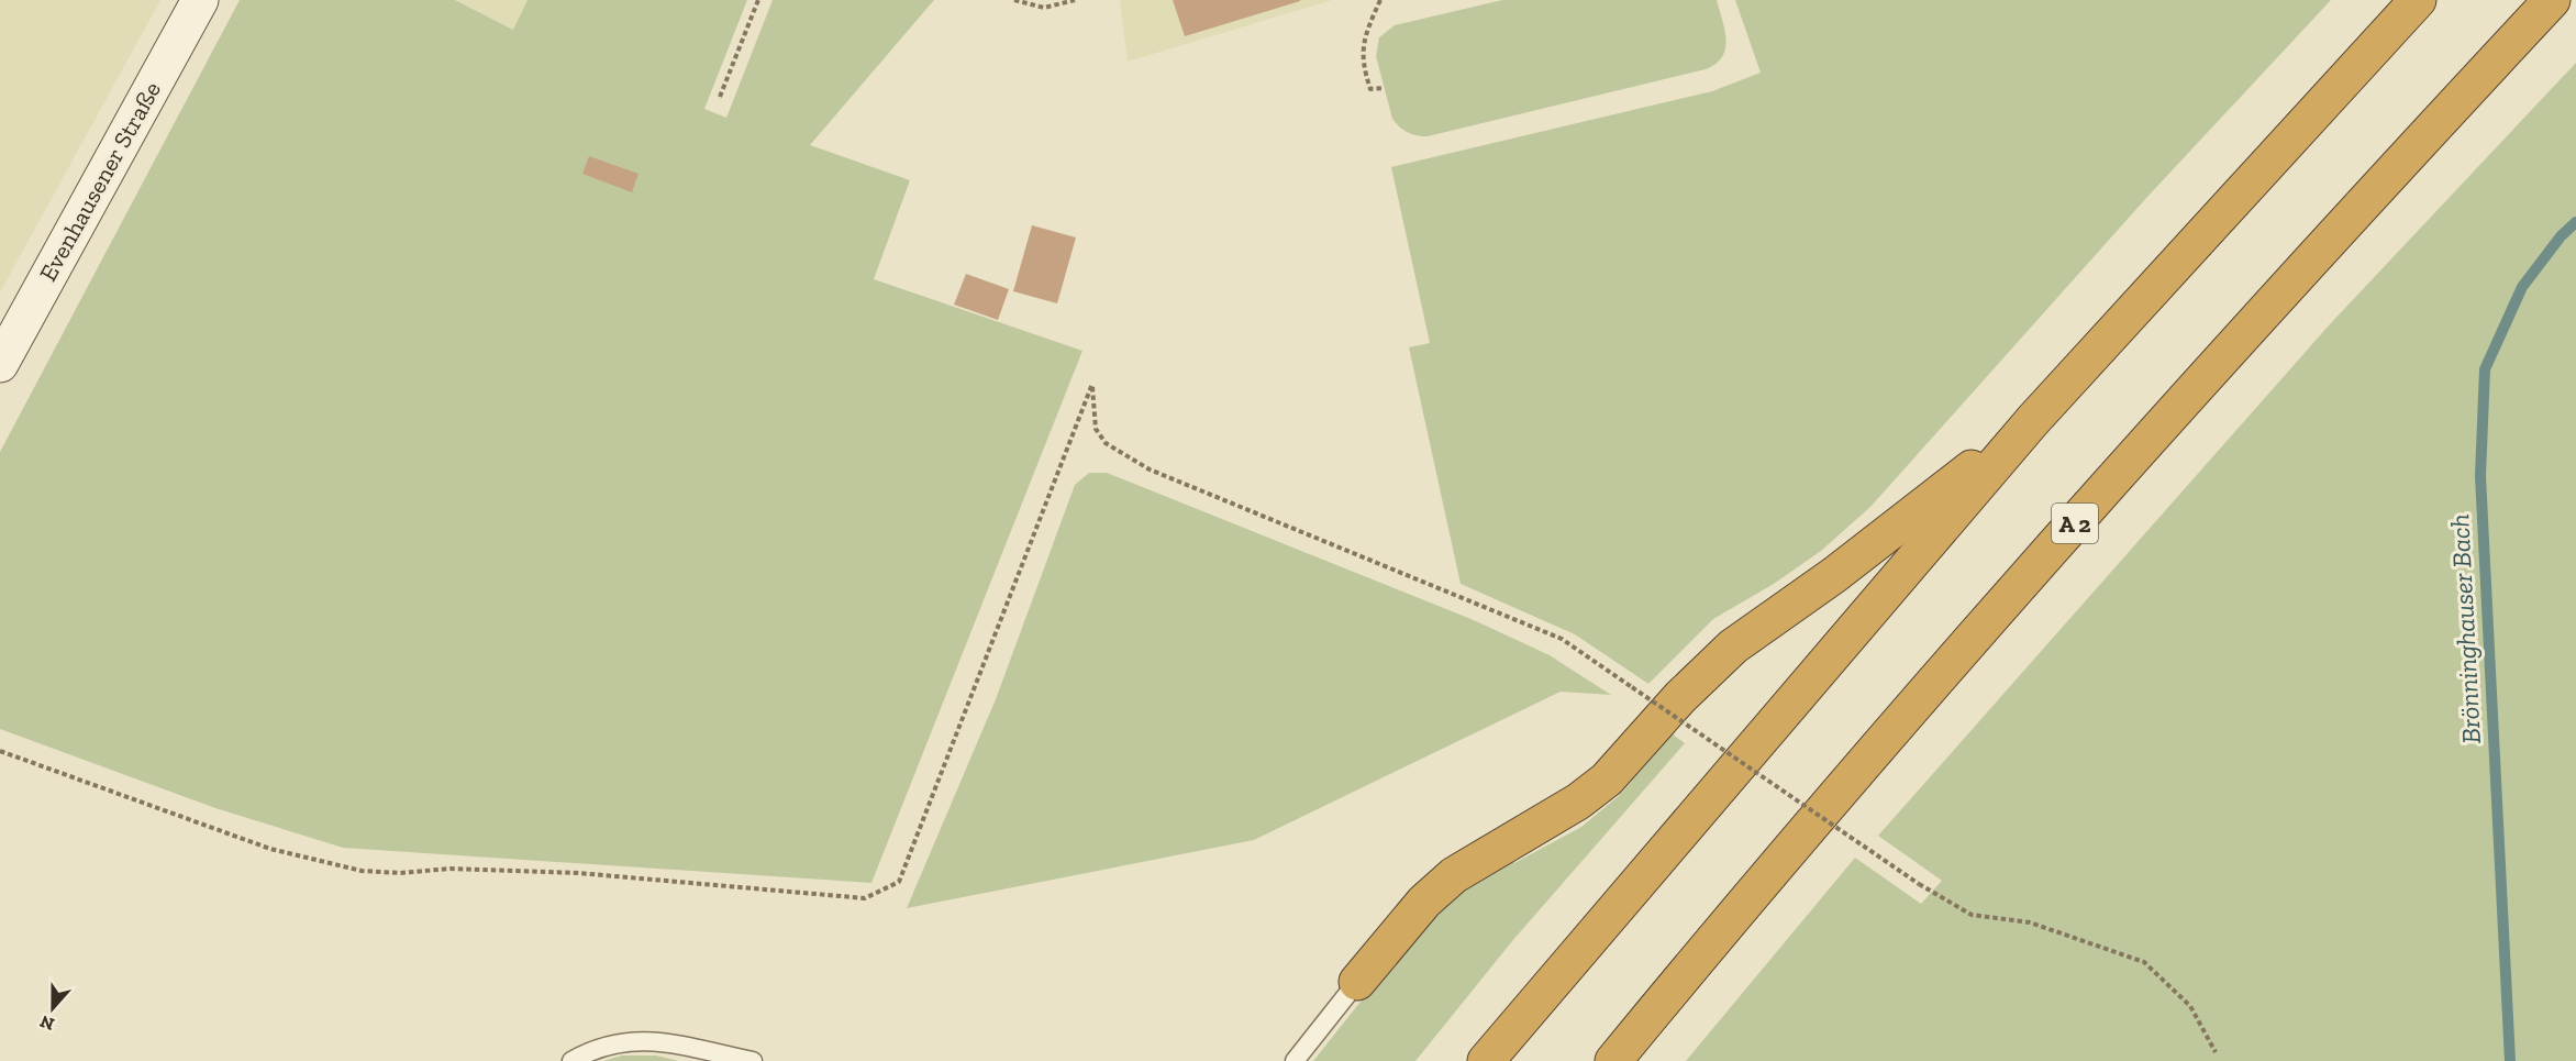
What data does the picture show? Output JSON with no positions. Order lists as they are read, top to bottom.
{
  "streets": {
    "highway": ["A 2"],
    "street": ["Evenhausener Straße"]
  },
  "water": ["Brönninghauser Bach"],
  "north": "bottom"
}
